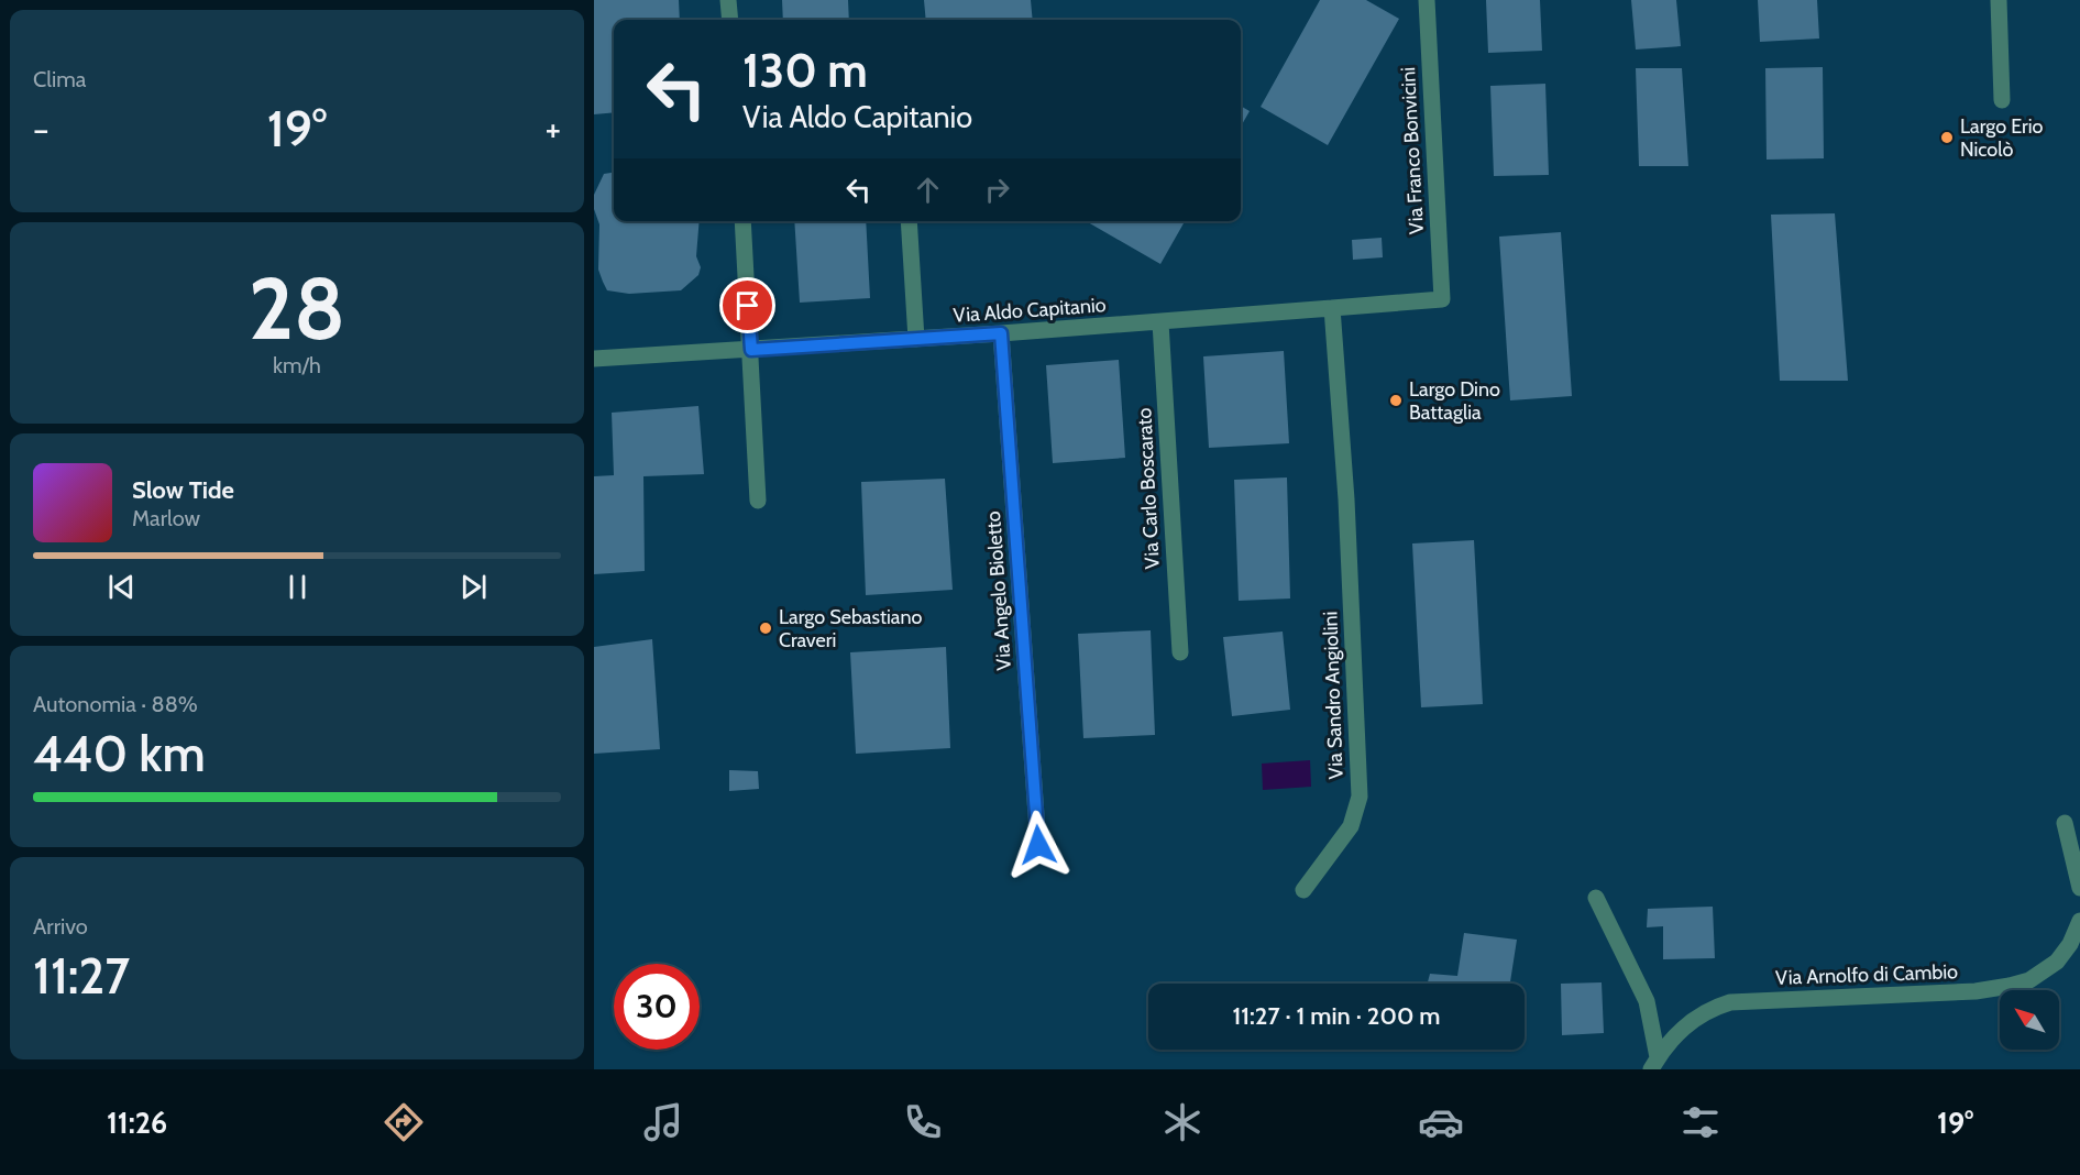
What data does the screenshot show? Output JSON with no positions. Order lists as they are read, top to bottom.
{
  "streets": {
    "street": [
      "Via Franco Bonvicini",
      "Via Aldo Capitanio",
      "Via Carlo Boscarato",
      "Via Angelo Bioletto",
      "Via Sandro Angiolini",
      "Via Arnolfo di Cambio"
    ]
  },
  "crossings": [
    ["Via Franco Bonvicini", "Via Aldo Capitanio"],
    ["Via Franco Bonvicini", "Via Sandro Angiolini"],
    ["Via Aldo Capitanio", "Via Carlo Boscarato"],
    ["Via Aldo Capitanio", "Via Angelo Bioletto"],
    ["Via Aldo Capitanio", "Via Sandro Angiolini"]
  ],
  "places": ["Largo Erio Nicolò", "Largo Dino Battaglia", "Largo Sebastiano Craveri"],
  "north": "top left",
  "page": {
    "tile": [
      "Clima",
      ["28", "km/h"],
      ["Autonomia · 88%", "440 km"],
      ["Arrivo", "11:27"]
    ],
    "turn": ["130 m", "Via Aldo Capitanio"],
    "heat": ["−", "19°", "+"],
    "song": ["Slow Tide", "Marlow"],
    "limit": "30",
    "trip": "11:27 · 1 min · 200 m",
    "tabs": ["11:26", "19°"]
  }
}
